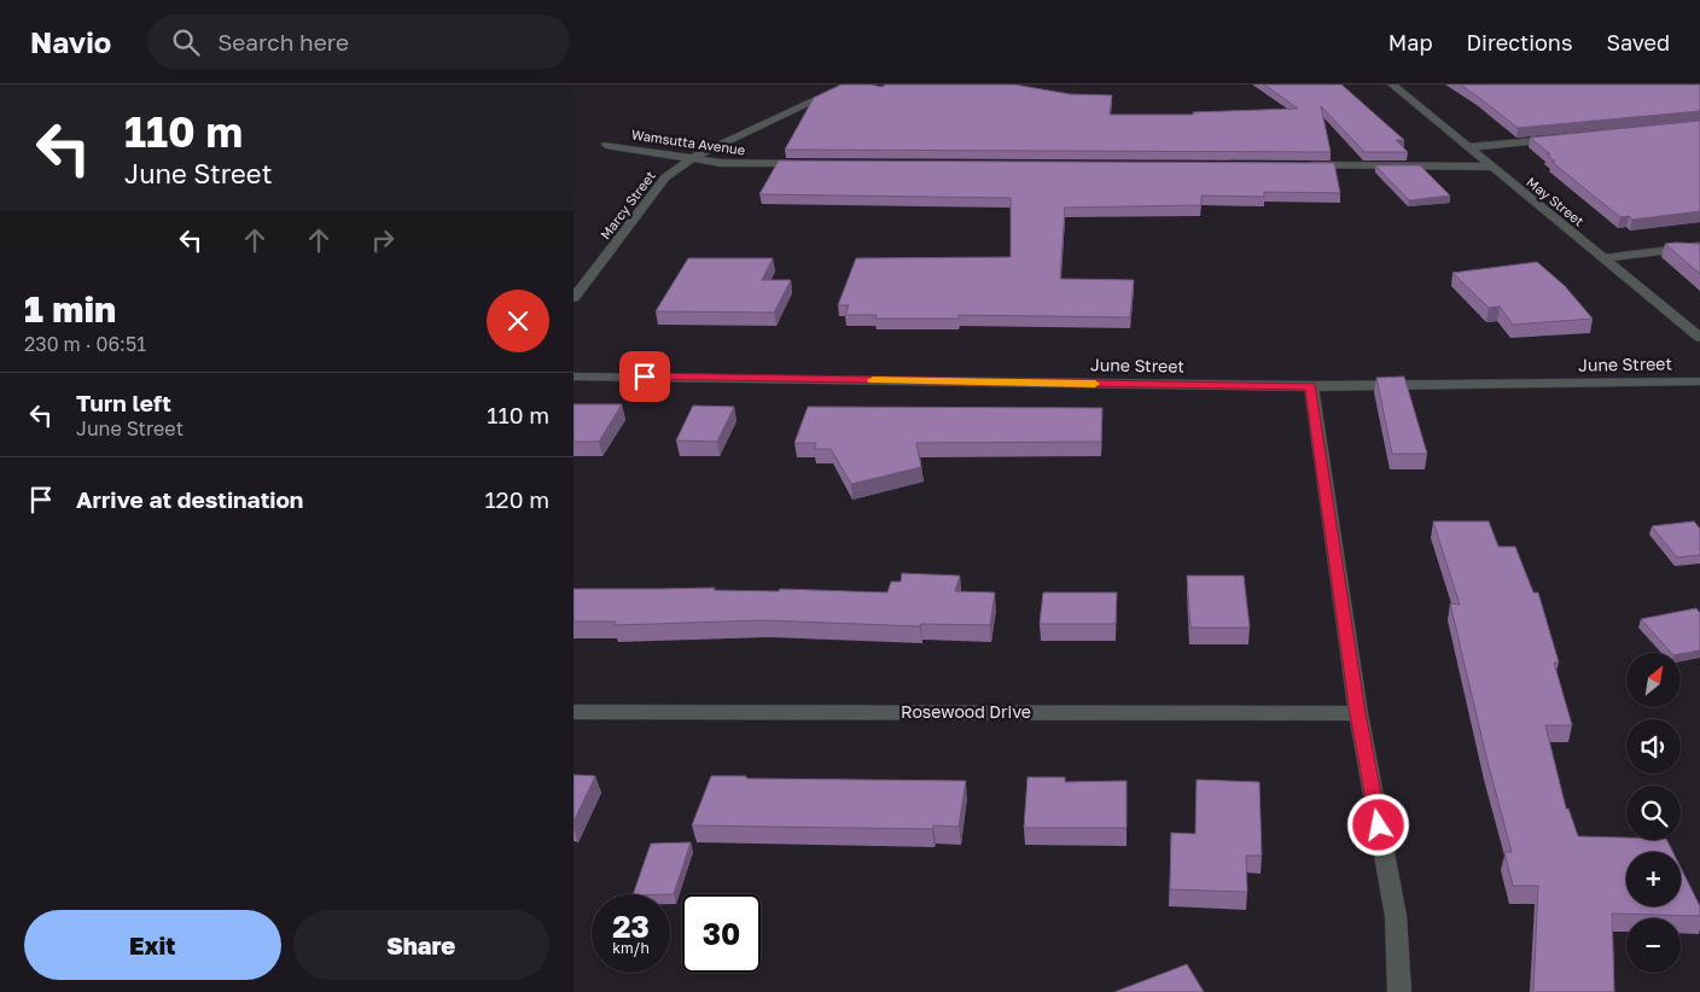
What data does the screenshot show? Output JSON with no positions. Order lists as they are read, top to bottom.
{
  "streets": {
    "street": [
      "Wamsutta Avenue",
      "May Street",
      "Marcy Street",
      "June Street",
      "Rosewood Drive"
    ]
  },
  "crossings": [
    ["Wamsutta Avenue", "Marcy Street"]
  ],
  "north": "top right",
  "page": {
    "header": "Navio",
    "search": "Search here",
    "nav": ["Map", "Directions", "Saved"],
    "turn": ["110 m", "June Street"],
    "heading": ["1 min", "230 m · 06:51"],
    "list": [
      {
        "name": "Turn left",
        "note": "June Street",
        "value": "110 m"
      },
      {
        "name": "Arrive at destination",
        "value": "120 m"
      }
    ],
    "map_buttons": ["+", "−"],
    "speed": "23 km/h",
    "limit": "30",
    "buttons": ["Exit", "Share"]
  }
}
